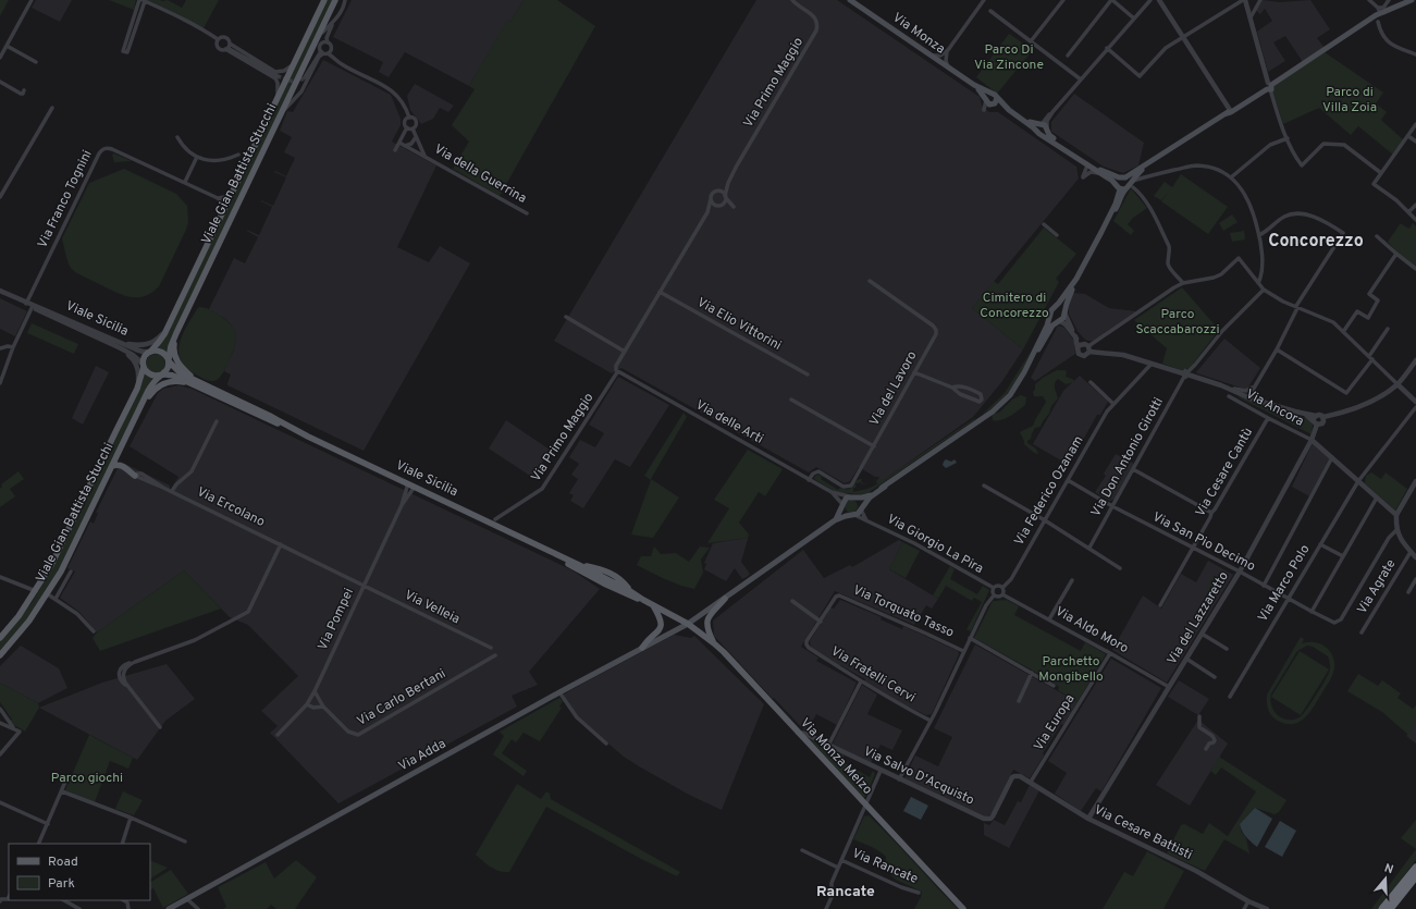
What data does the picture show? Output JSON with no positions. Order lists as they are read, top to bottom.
{
  "streets": {
    "main road": [
      "Via Monza",
      "Viale Gian Battista Stucchi",
      "Viale Sicilia",
      "Via Adda",
      "Via Monza Melzo"
    ],
    "street": [
      "Via Primo Maggio",
      "Via della Guerrina",
      "Via Franco Tognini",
      "Via Elio Vittorini",
      "Via del Lavoro",
      "Via Ancora",
      "Via delle Arti",
      "Via Don Antonio Girotti",
      "Via Cesare Cantù",
      "Via Federico Ozanam",
      "Via Ercolano",
      "Via San Pio Decimo",
      "Via Giorgio La Pira",
      "Via Marco Polo",
      "Via Agrate",
      "Via Velleia",
      "Via Torquato Tasso",
      "Via del Lazzaretto",
      "Via Pompei",
      "Via Aldo Moro",
      "Via Fratelli Cervi",
      "Via Carlo Bertani",
      "Via Europa",
      "Via Salvo D'Acquisto",
      "Via Cesare Battisti",
      "Via Rancate"
    ]
  },
  "crossings": [
    ["Via Primo Maggio", "Via Elio Vittorini"],
    ["Via Primo Maggio", "Via delle Arti"],
    ["Viale Gian Battista Stucchi", "Viale Sicilia"],
    ["Via Franco Tognini", "Viale Sicilia"],
    ["Viale Sicilia", "Via Pompei"],
    ["Viale Sicilia", "Via Adda"],
    ["Viale Sicilia", "Via Monza Melzo"],
    ["Via del Lavoro", "Via delle Arti"],
    ["Via Ancora", "Via Cesare Cantù"],
    ["Via Ancora", "Via del Lazzaretto"],
    ["Via delle Arti", "Via Giorgio La Pira"],
    ["Via Don Antonio Girotti", "Via San Pio Decimo"],
    ["Via Cesare Cantù", "Via San Pio Decimo"],
    ["Via Federico Ozanam", "Via San Pio Decimo"],
    ["Via Federico Ozanam", "Via Giorgio La Pira"],
    ["Via Federico Ozanam", "Via Aldo Moro"],
    ["Via Ercolano", "Via Velleia"],
    ["Via Ercolano", "Via Pompei"],
    ["Via San Pio Decimo", "Via Marco Polo"],
    ["Via San Pio Decimo", "Via Agrate"],
    ["Via San Pio Decimo", "Via del Lazzaretto"],
    ["Via Giorgio La Pira", "Via Aldo Moro"],
    ["Via Velleia", "Via Pompei"],
    ["Via Torquato Tasso", "Via Fratelli Cervi"],
    ["Via del Lazzaretto", "Via Aldo Moro"],
    ["Via del Lazzaretto", "Via Cesare Battisti"],
    ["Via Pompei", "Via Carlo Bertani"],
    ["Via Aldo Moro", "Via Europa"],
    ["Via Europa", "Via Cesare Battisti"],
    ["Via Adda", "Via Monza Melzo"],
    ["Via Monza Melzo", "Via Salvo D'Acquisto"],
    ["Via Salvo D'Acquisto", "Via Cesare Battisti"]
  ],
  "districts": ["Concorezzo", "Rancate"],
  "parks": [
    "Parco Di Via Zincone",
    "Parco di Villa Zoia",
    "Cimitero di Concorezzo",
    "Parco Scaccabarozzi",
    "Parchetto Mongibello",
    "Parco giochi"
  ],
  "legend": ["Road", "Park"],
  "north": "top"
}
